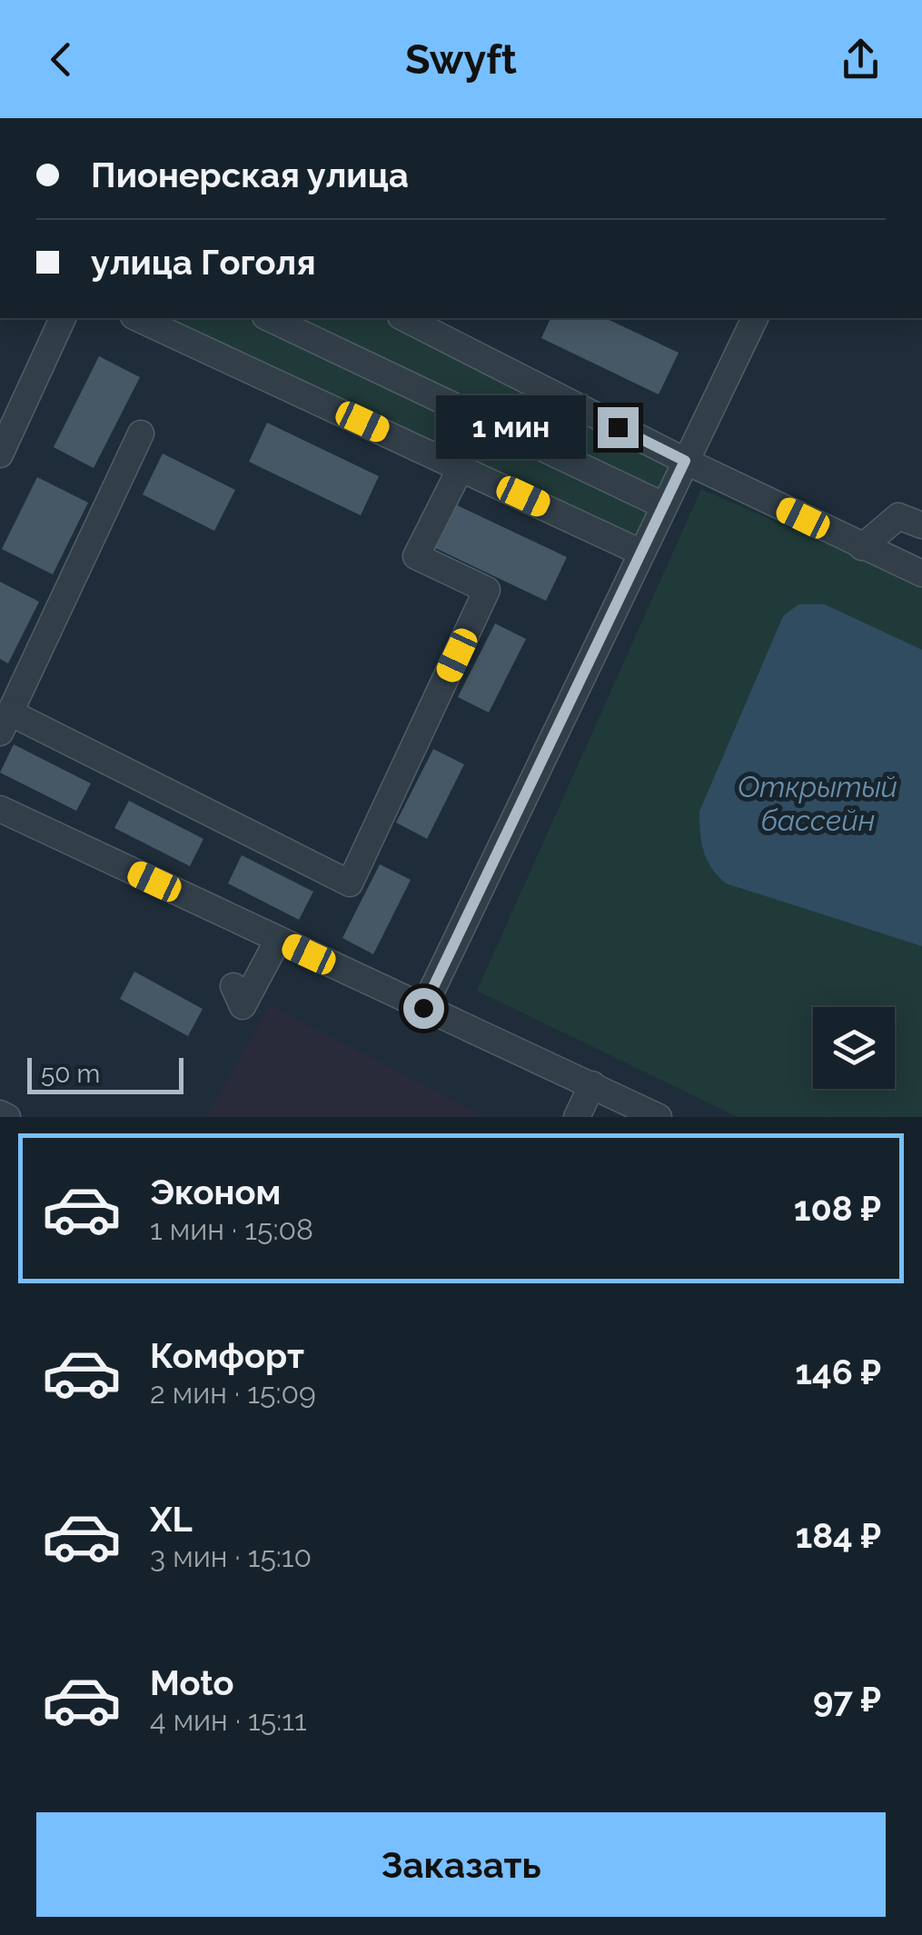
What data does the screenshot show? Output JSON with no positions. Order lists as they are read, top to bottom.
{
  "water": ["Открытый бассейн"],
  "scale_bar": "50 m",
  "page": {
    "header": "Swyft",
    "banner": ["Пионерская улица", "улица Гоголя"],
    "bubble": "1 мин",
    "scale": "50 m",
    "list": [
      {
        "name": "Эконом",
        "note": "1 мин · 15:08",
        "value": "108 ₽"
      },
      {
        "name": "Комфорт",
        "note": "2 мин · 15:09",
        "value": "146 ₽"
      },
      {
        "name": "XL",
        "note": "3 мин · 15:10",
        "value": "184 ₽"
      },
      {
        "name": "Moto",
        "note": "4 мин · 15:11",
        "value": "97 ₽"
      }
    ],
    "buttons": "Заказать"
  }
}
